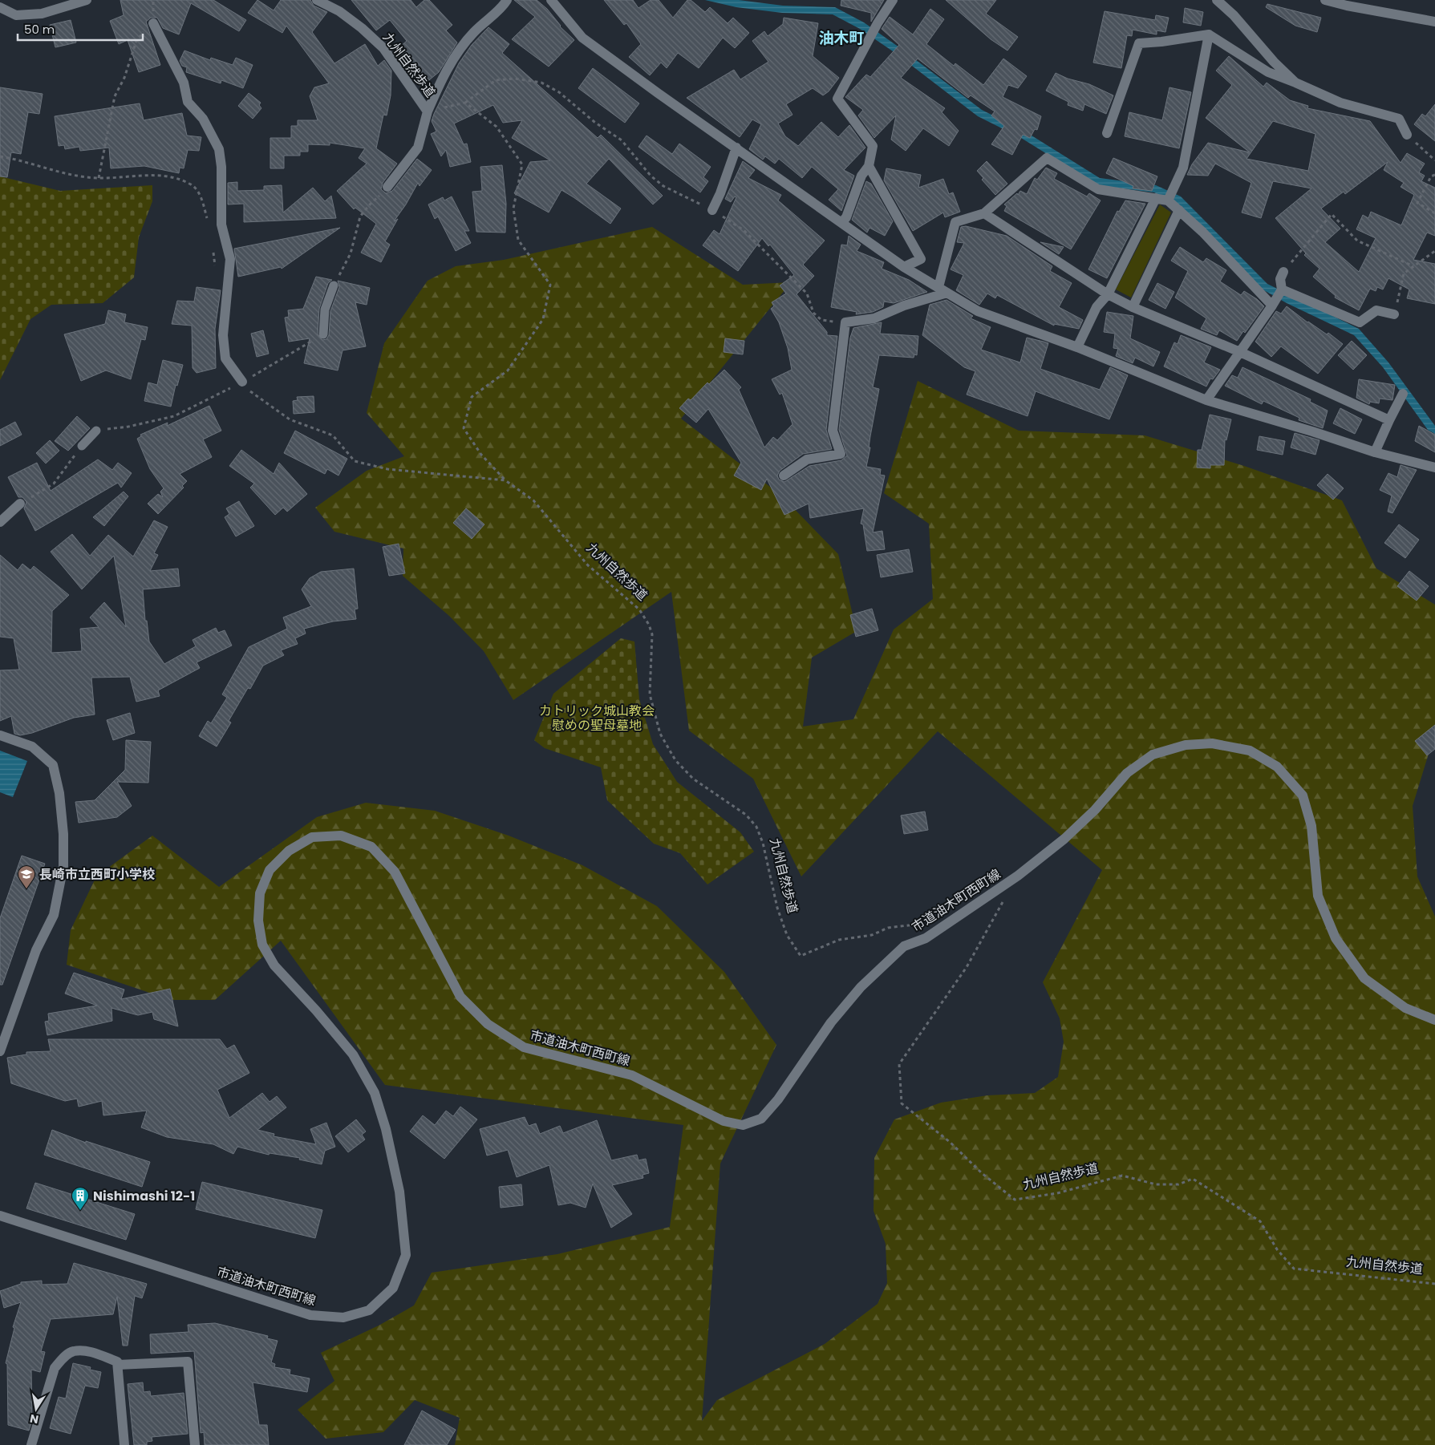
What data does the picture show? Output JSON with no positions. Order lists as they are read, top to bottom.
{
  "streets": {
    "street": ["九州自然歩道", "市道油木町西町線"]
  },
  "crossings": [
    ["九州自然歩道", "市道油木町西町線"]
  ],
  "districts": ["油木町"],
  "parks": ["カトリック城山教会 慰めの聖母墓地"],
  "places": {
    "school or university": ["長崎市立西町小学校"],
    "building": ["Nishimashi 12-1"]
  },
  "scale_bar": "50 m",
  "north": "bottom"
}
